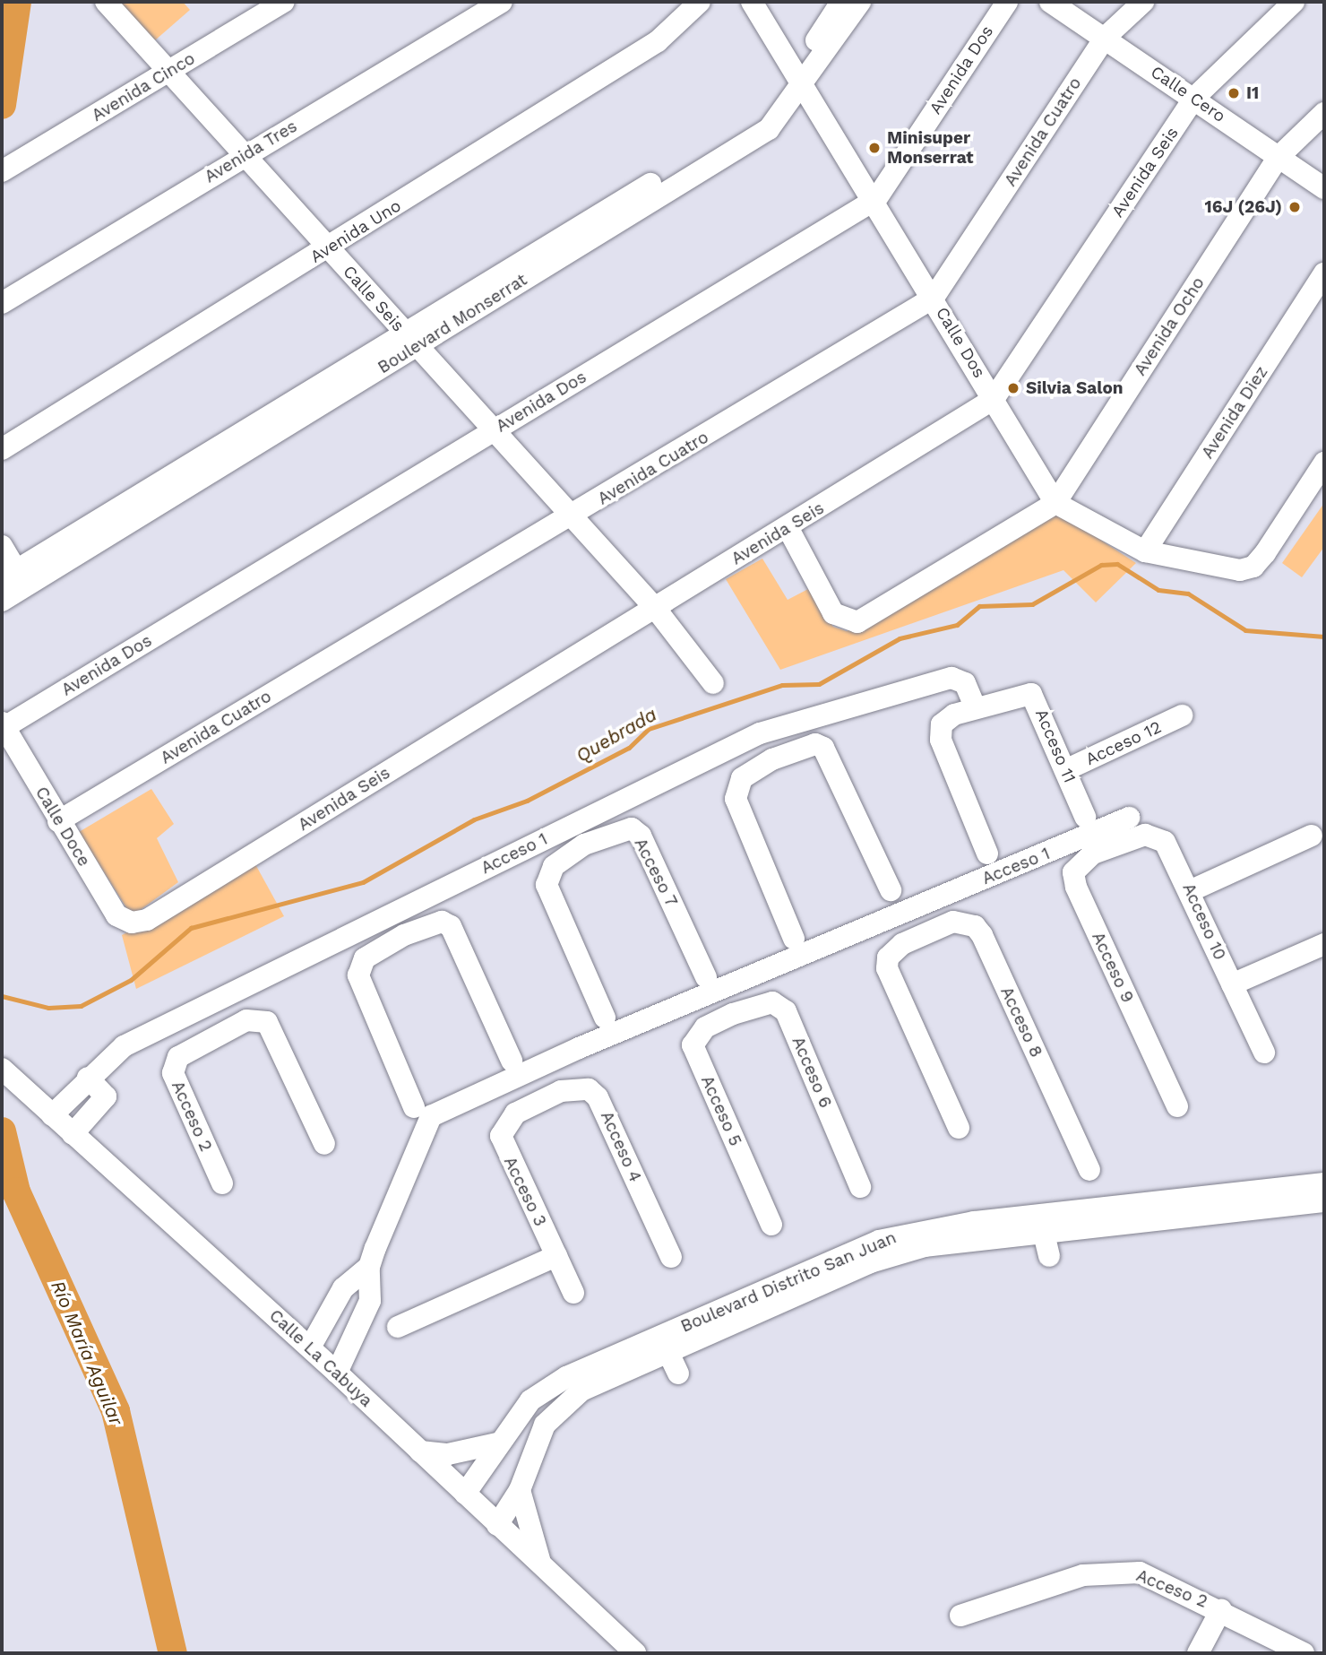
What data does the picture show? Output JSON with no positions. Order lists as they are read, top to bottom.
{
  "streets": {
    "street": [
      "Avenida Dos",
      "Avenida Cinco",
      "Calle Cero",
      "Avenida Cuatro",
      "Avenida Tres",
      "Avenida Seis",
      "Avenida Uno",
      "Calle Seis",
      "Boulevard Monserrat",
      "Avenida Ocho",
      "Calle Dos",
      "Avenida Diez",
      "Acceso 12",
      "Acceso 11",
      "Calle Doce",
      "Acceso 1",
      "Acceso 7",
      "Acceso 10",
      "Acceso 9",
      "Acceso 8",
      "Acceso 6",
      "Acceso 5",
      "Acceso 2",
      "Acceso 4",
      "Acceso 3",
      "Boulevard Distrito San Juan",
      "Calle La Cabuya"
    ]
  },
  "crossings": [
    ["Avenida Dos", "Calle Seis"],
    ["Avenida Dos", "Calle Dos"],
    ["Avenida Dos", "Calle Doce"],
    ["Avenida Cinco", "Calle Seis"],
    ["Calle Cero", "Avenida Cuatro"],
    ["Calle Cero", "Avenida Seis"],
    ["Calle Cero", "Avenida Ocho"],
    ["Avenida Cuatro", "Calle Seis"],
    ["Avenida Cuatro", "Calle Dos"],
    ["Avenida Cuatro", "Calle Doce"],
    ["Avenida Tres", "Calle Seis"],
    ["Avenida Seis", "Calle Seis"],
    ["Avenida Seis", "Avenida Ocho"],
    ["Avenida Seis", "Calle Dos"],
    ["Avenida Seis", "Calle Doce"],
    ["Avenida Uno", "Calle Seis"],
    ["Calle Seis", "Boulevard Monserrat"],
    ["Boulevard Monserrat", "Calle Dos"],
    ["Avenida Ocho", "Calle Dos"],
    ["Acceso 12", "Acceso 11"],
    ["Acceso 11", "Acceso 1"],
    ["Acceso 1", "Acceso 7"],
    ["Acceso 1", "Acceso 10"],
    ["Acceso 1", "Acceso 9"],
    ["Acceso 1", "Calle La Cabuya"],
    ["Acceso 10", "Acceso 9"],
    ["Acceso 6", "Acceso 5"],
    ["Acceso 4", "Acceso 3"],
    ["Boulevard Distrito San Juan", "Calle La Cabuya"]
  ],
  "water": ["Quebrada", "Río María Aguilar"],
  "places": [
    "I1",
    "Minisuper Monserrat",
    "16J (26J)",
    "Silvia Salon"
  ]
}
